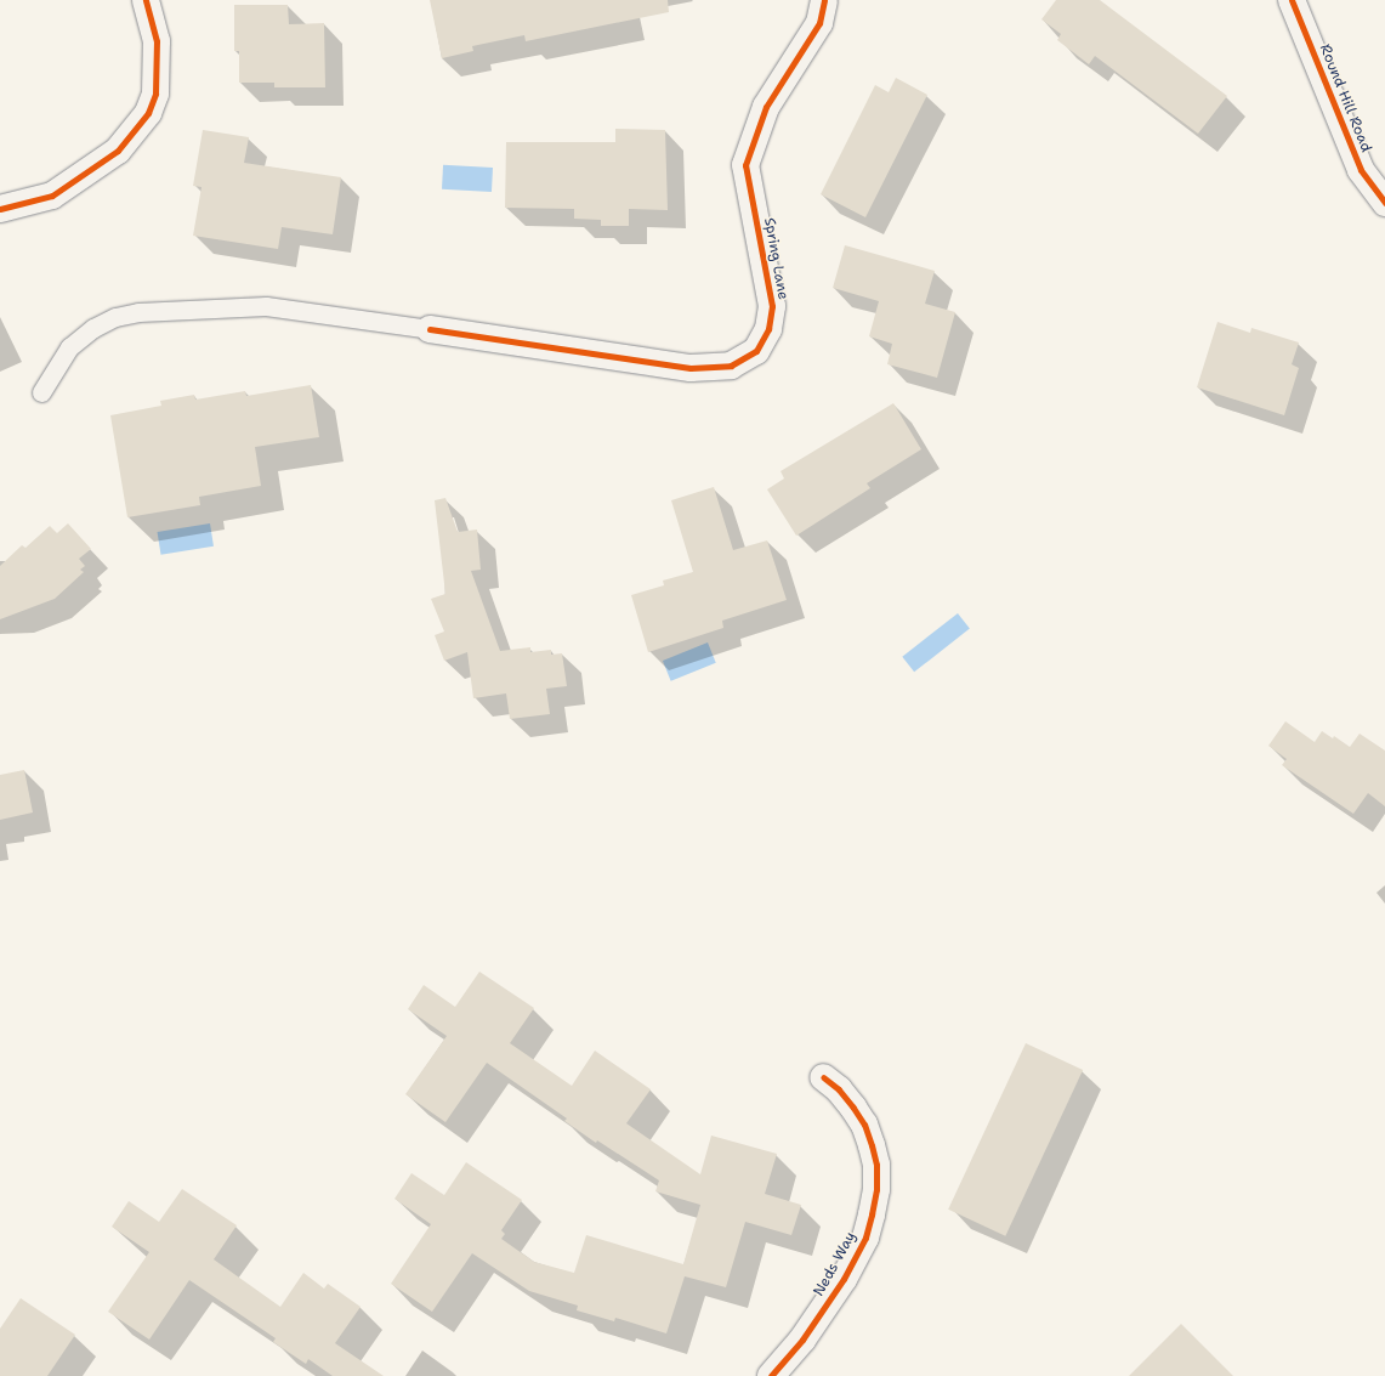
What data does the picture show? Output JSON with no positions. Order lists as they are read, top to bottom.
{
  "streets": {
    "street": ["Round Hill Road", "Spring Lane", "Neds Way"]
  }
}
